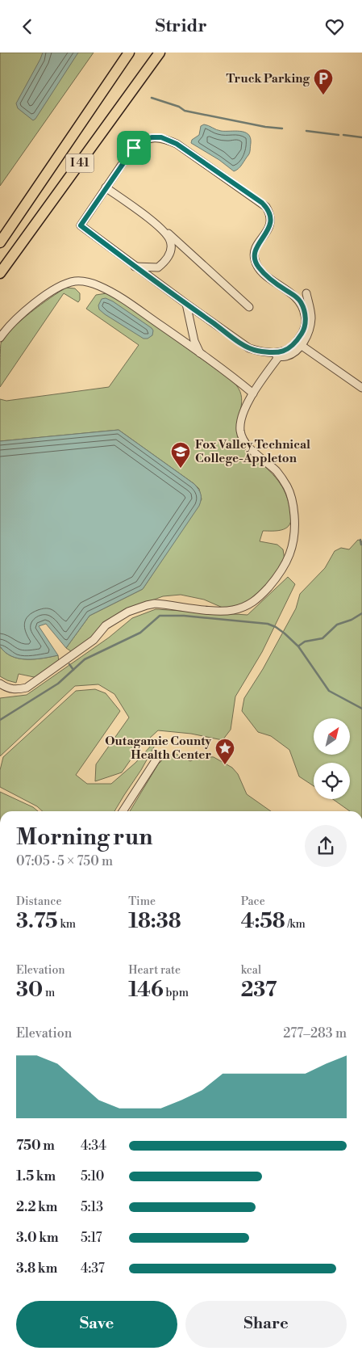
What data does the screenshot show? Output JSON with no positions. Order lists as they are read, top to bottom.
{
  "streets": {
    "highway": ["I 41"]
  },
  "places": {
    "parking": ["Truck Parking"],
    "school or university": ["Fox Valley Technical College-Appleton"],
    "place": ["Outagamie County Health Center"]
  },
  "north": "top right",
  "page": {
    "header": "Stridr",
    "heading": ["Morning run", "07:05 · 5 × 750 m"],
    "stats": [
      ["Distance", "3.75 km"],
      ["Time", "18:38"],
      ["Pace", "4:58 /km"],
      ["Elevation", "30 m"],
      ["Heart rate", "146 bpm"],
      ["kcal", "237"]
    ],
    "chart": ["Elevation", "277–283 m"],
    "list": [
      {
        "name": "750 m",
        "note": "4:34"
      },
      {
        "name": "1.5 km",
        "note": "5:10"
      },
      {
        "name": "2.2 km",
        "note": "5:13"
      },
      {
        "name": "3.0 km",
        "note": "5:17"
      },
      {
        "name": "3.8 km",
        "note": "4:37"
      }
    ],
    "buttons": ["Save", "Share"]
  }
}
